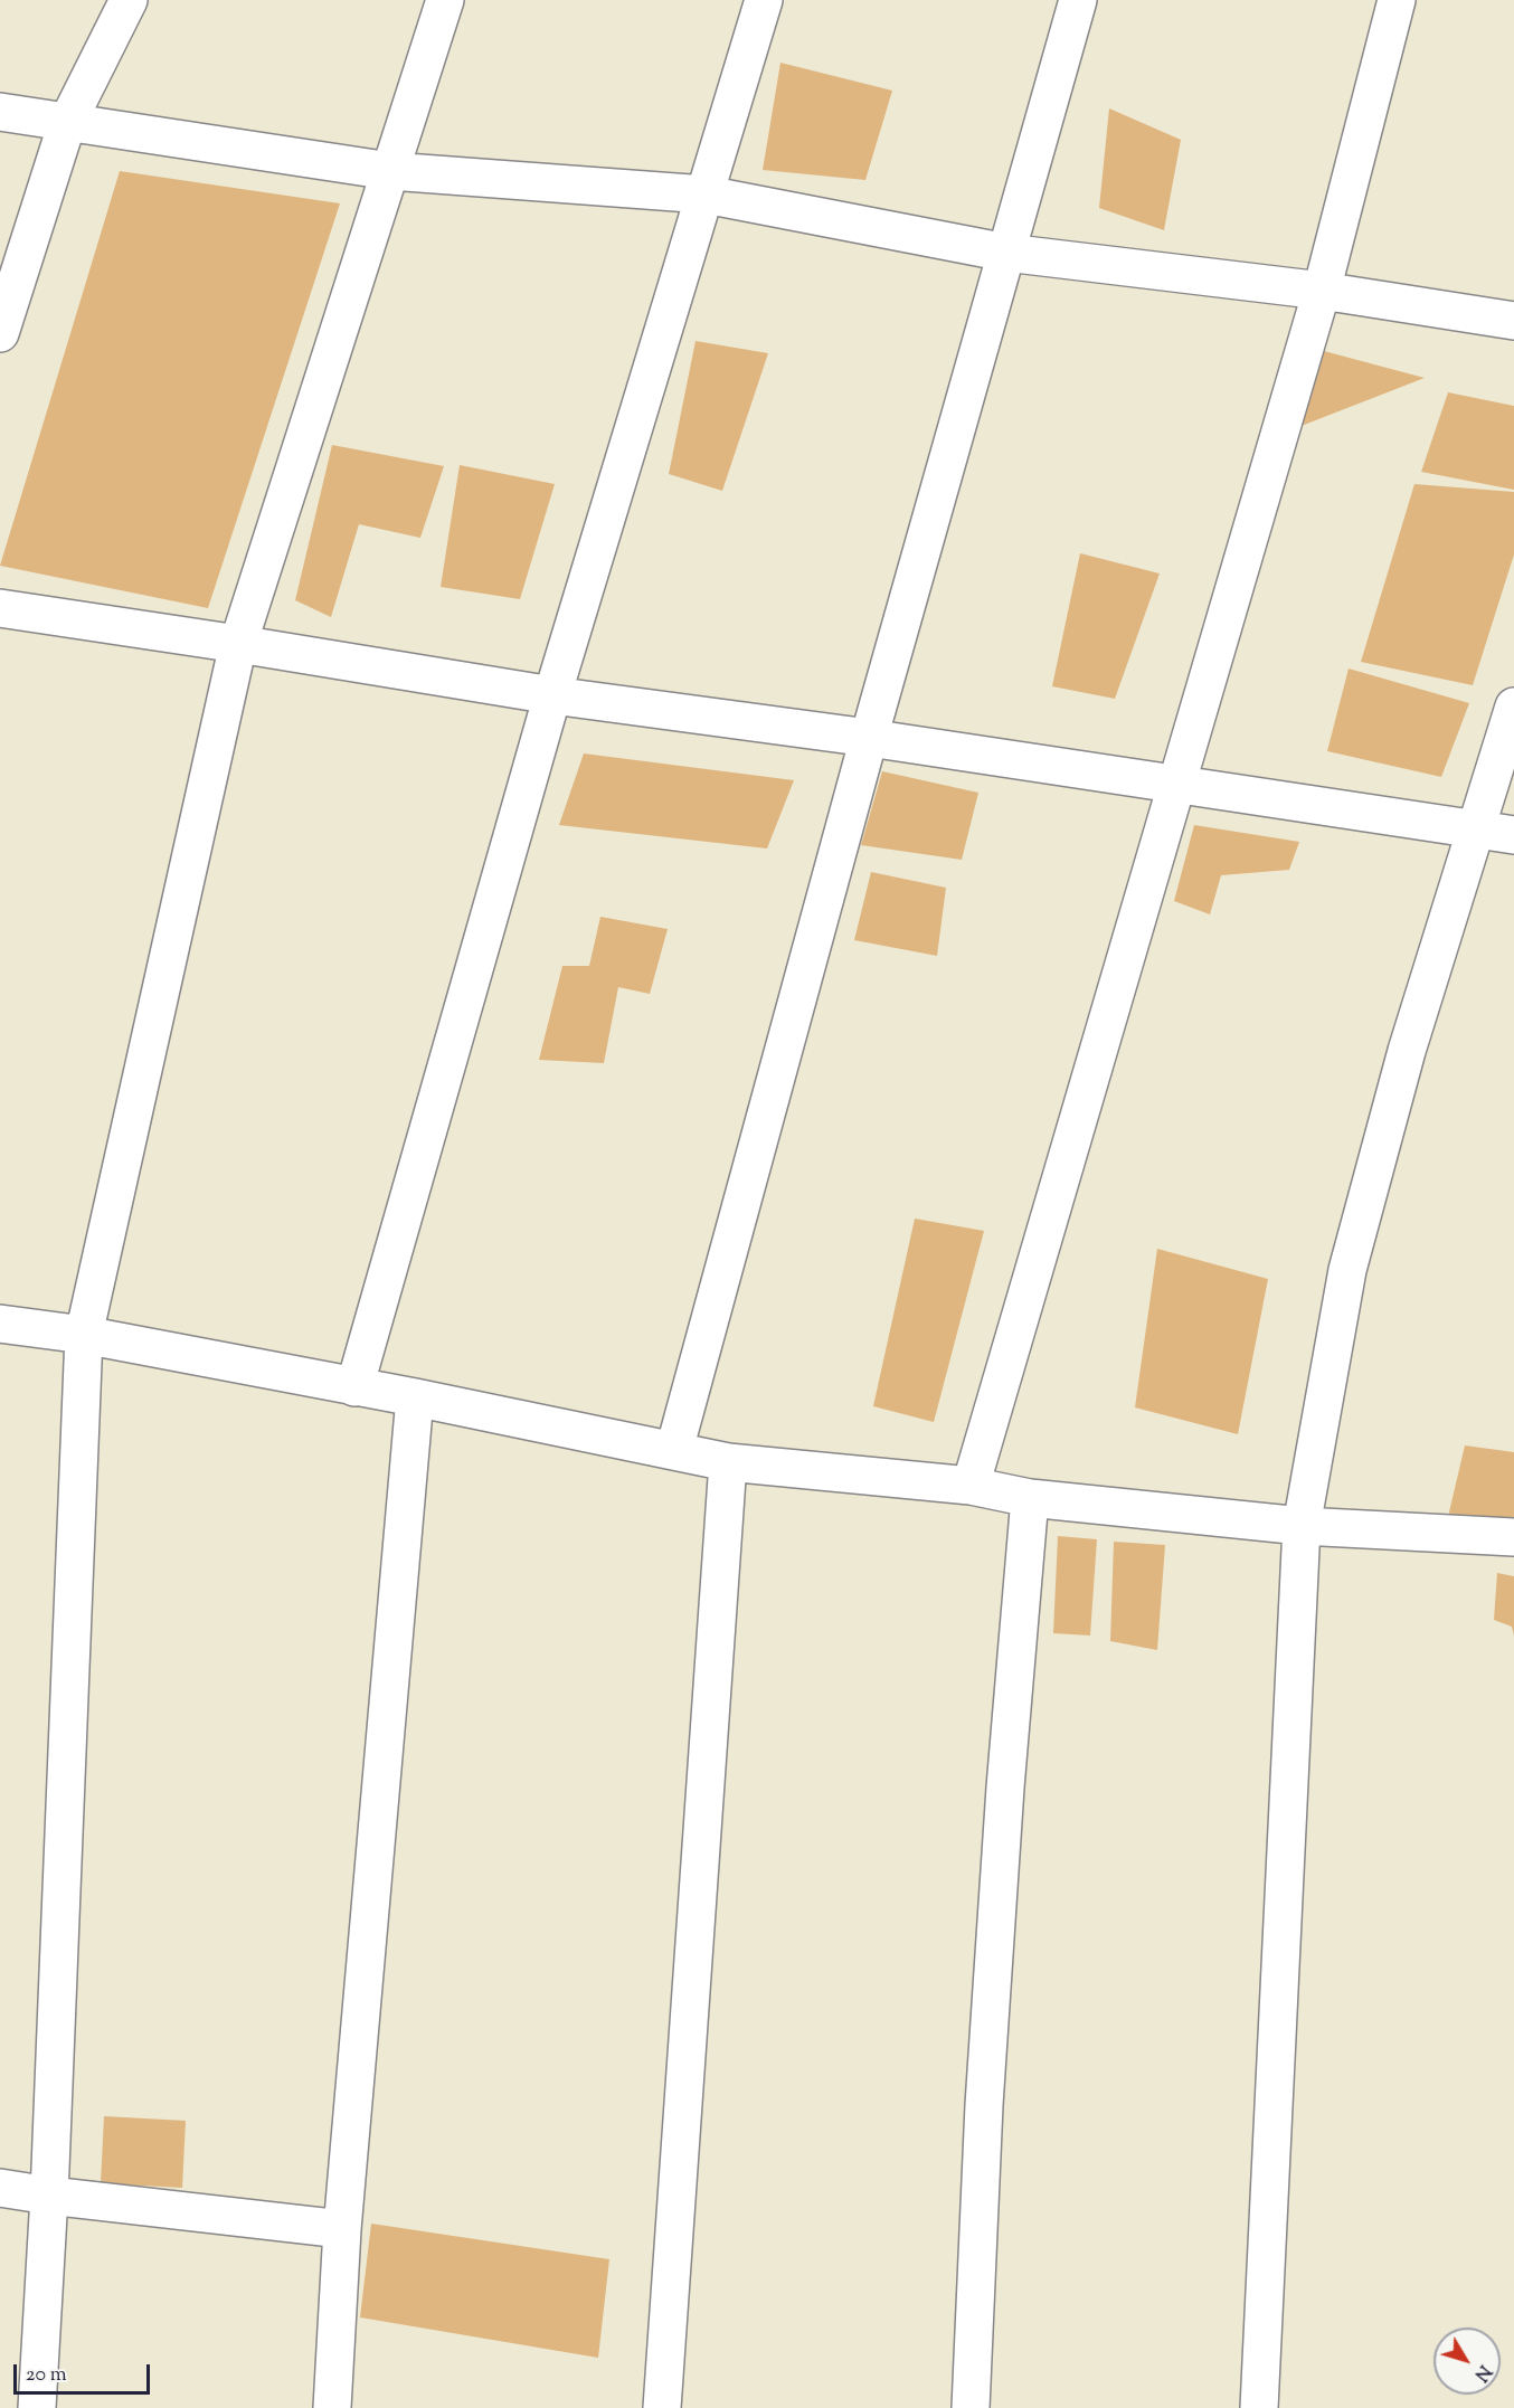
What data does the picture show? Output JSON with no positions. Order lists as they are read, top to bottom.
{
  "scale_bar": "20 m",
  "north": "bottom right"
}
